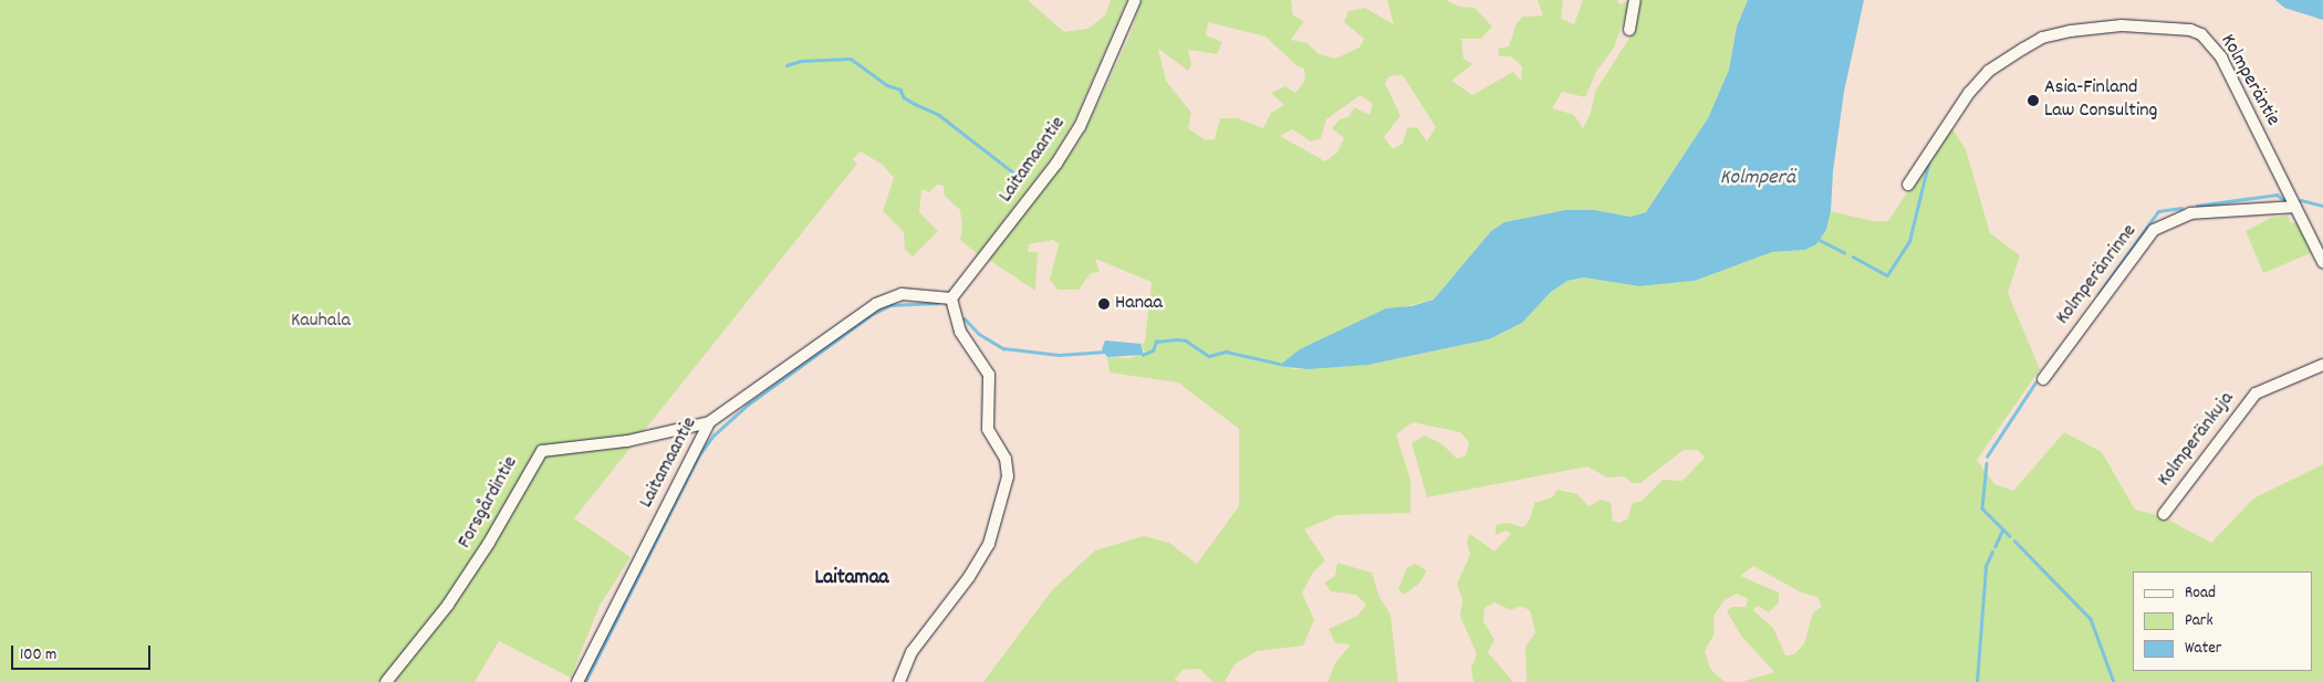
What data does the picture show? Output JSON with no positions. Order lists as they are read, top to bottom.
{
  "streets": {
    "street": [
      "Kolmperäntie",
      "Laitamaantie",
      "Kolmperänrinne",
      "Kolmperänkuja",
      "Forsgårdintie"
    ]
  },
  "crossings": [
    ["Kolmperäntie", "Kolmperänrinne"],
    ["Laitamaantie", "Forsgårdintie"]
  ],
  "districts": ["Laitamaa"],
  "water": ["Kolmperä"],
  "parks": ["Kauhala"],
  "places": ["Asia-Finland Law Consulting", "Hanaa"],
  "legend": ["Road", "Park", "Water"],
  "scale_bar": "100 m"
}
